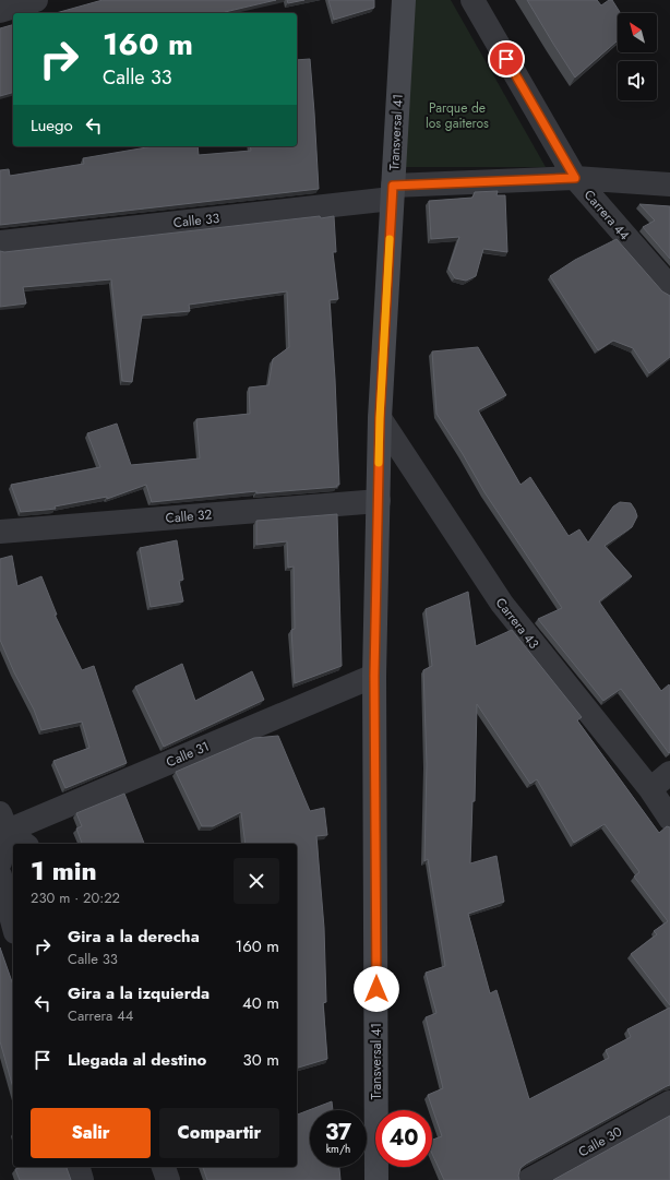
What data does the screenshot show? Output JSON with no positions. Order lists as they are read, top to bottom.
{
  "streets": {
    "street": [
      "Transversal 41",
      "Carrera 44",
      "Calle 33",
      "Calle 32",
      "Carrera 43",
      "Calle 31",
      "Calle 30"
    ]
  },
  "crossings": [
    ["Transversal 41", "Calle 33"],
    ["Transversal 41", "Calle 32"],
    ["Transversal 41", "Carrera 43"],
    ["Transversal 41", "Calle 31"],
    ["Carrera 44", "Calle 33"]
  ],
  "parks": ["Parque de los gaiteros"],
  "north": "top left",
  "page": {
    "turn": ["160 m", "Calle 33"],
    "then": "Luego",
    "heading": ["1 min", "230 m · 20:22"],
    "list": [
      {
        "name": "Gira a la derecha",
        "note": "Calle 33",
        "value": "160 m"
      },
      {
        "name": "Gira a la izquierda",
        "note": "Carrera 44",
        "value": "40 m"
      },
      {
        "name": "Llegada al destino",
        "value": "30 m"
      }
    ],
    "buttons": ["Salir", "Compartir"],
    "speed": "37 km/h",
    "limit": "40"
  }
}
